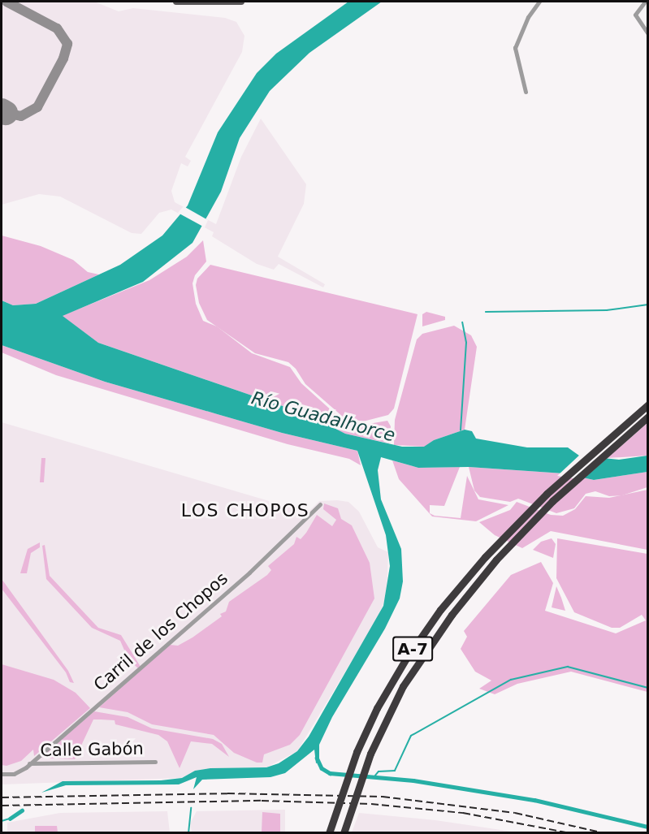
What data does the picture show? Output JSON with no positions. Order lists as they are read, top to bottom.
{
  "streets": {
    "highway": ["A-7"],
    "street": ["Carril de los Chopos", "Calle Gabón"]
  },
  "crossings": [
    ["Carril de los Chopos", "Calle Gabón"]
  ],
  "districts": ["LOS CHOPOS"],
  "water": ["Río Guadalhorce"]
}
